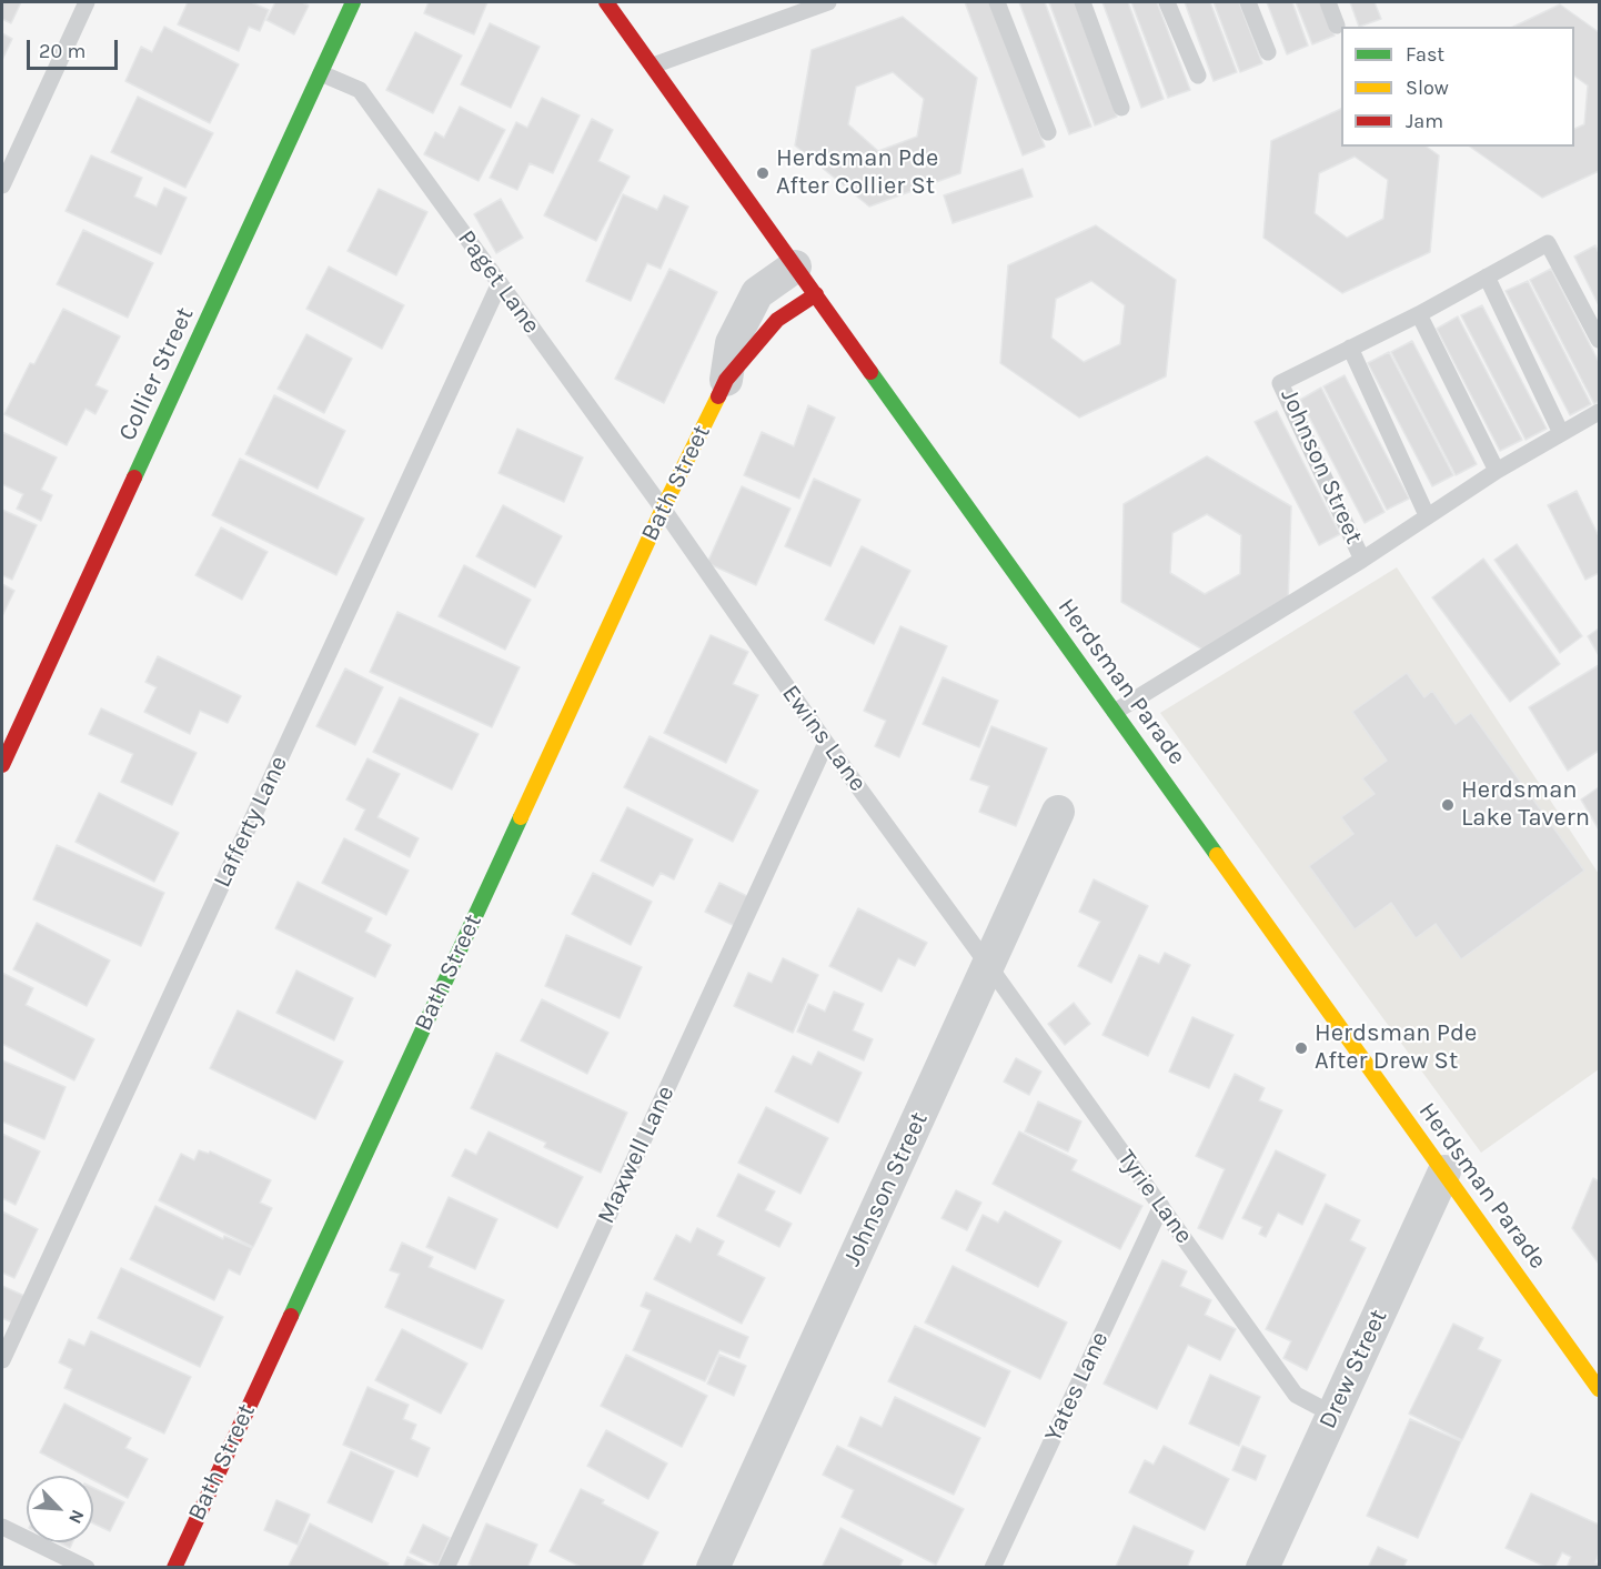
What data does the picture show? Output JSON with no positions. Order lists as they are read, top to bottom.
{
  "streets": {
    "street": [
      "Collier Street",
      "Johnson Street",
      "Bath Street",
      "Herdsman Parade",
      "Drew Street"
    ],
    "lane": [
      "Paget Lane",
      "Ewins Lane",
      "Lafferty Lane",
      "Maxwell Lane",
      "Tyrie Lane",
      "Yates Lane"
    ]
  },
  "crossings": [
    ["Paget Lane", "Collier Street"],
    ["Paget Lane", "Bath Street"],
    ["Paget Lane", "Ewins Lane"],
    ["Paget Lane", "Lafferty Lane"],
    ["Johnson Street", "Herdsman Parade"],
    ["Johnson Street", "Ewins Lane"],
    ["Johnson Street", "Tyrie Lane"],
    ["Bath Street", "Herdsman Parade"],
    ["Bath Street", "Ewins Lane"],
    ["Herdsman Parade", "Drew Street"],
    ["Ewins Lane", "Maxwell Lane"],
    ["Ewins Lane", "Tyrie Lane"],
    ["Tyrie Lane", "Drew Street"],
    ["Tyrie Lane", "Yates Lane"]
  ],
  "places": ["Herdsman Pde After Collier St", "Herdsman Lake Tavern", "Herdsman Pde After Drew St"],
  "legend": ["Fast", "Slow", "Jam"],
  "scale_bar": "20 m",
  "north": "bottom right"
}
